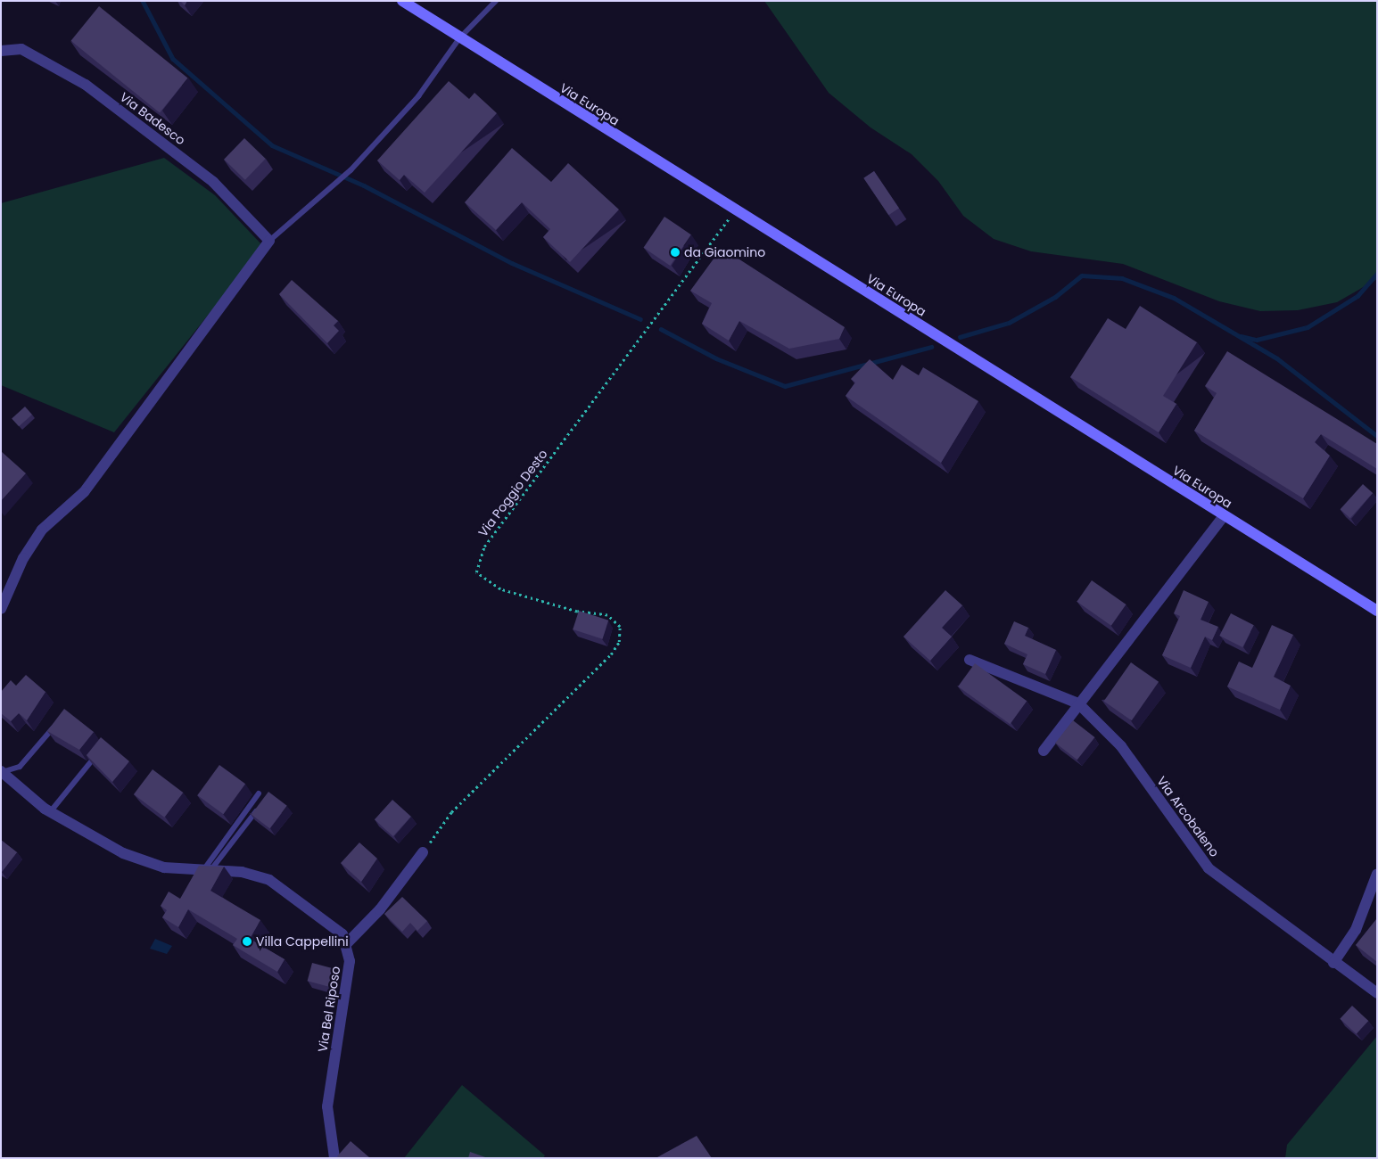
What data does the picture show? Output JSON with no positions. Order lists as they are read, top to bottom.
{
  "streets": {
    "main road": ["Via Europa"],
    "street": ["Via Badesco", "Via Arcobaleno", "Via Bel Riposo"],
    "path": ["Via Poggio Desto"]
  },
  "crossings": [
    ["Via Europa", "Via Poggio Desto"]
  ],
  "places": ["da Giaomino", "Villa Cappellini"]
}
